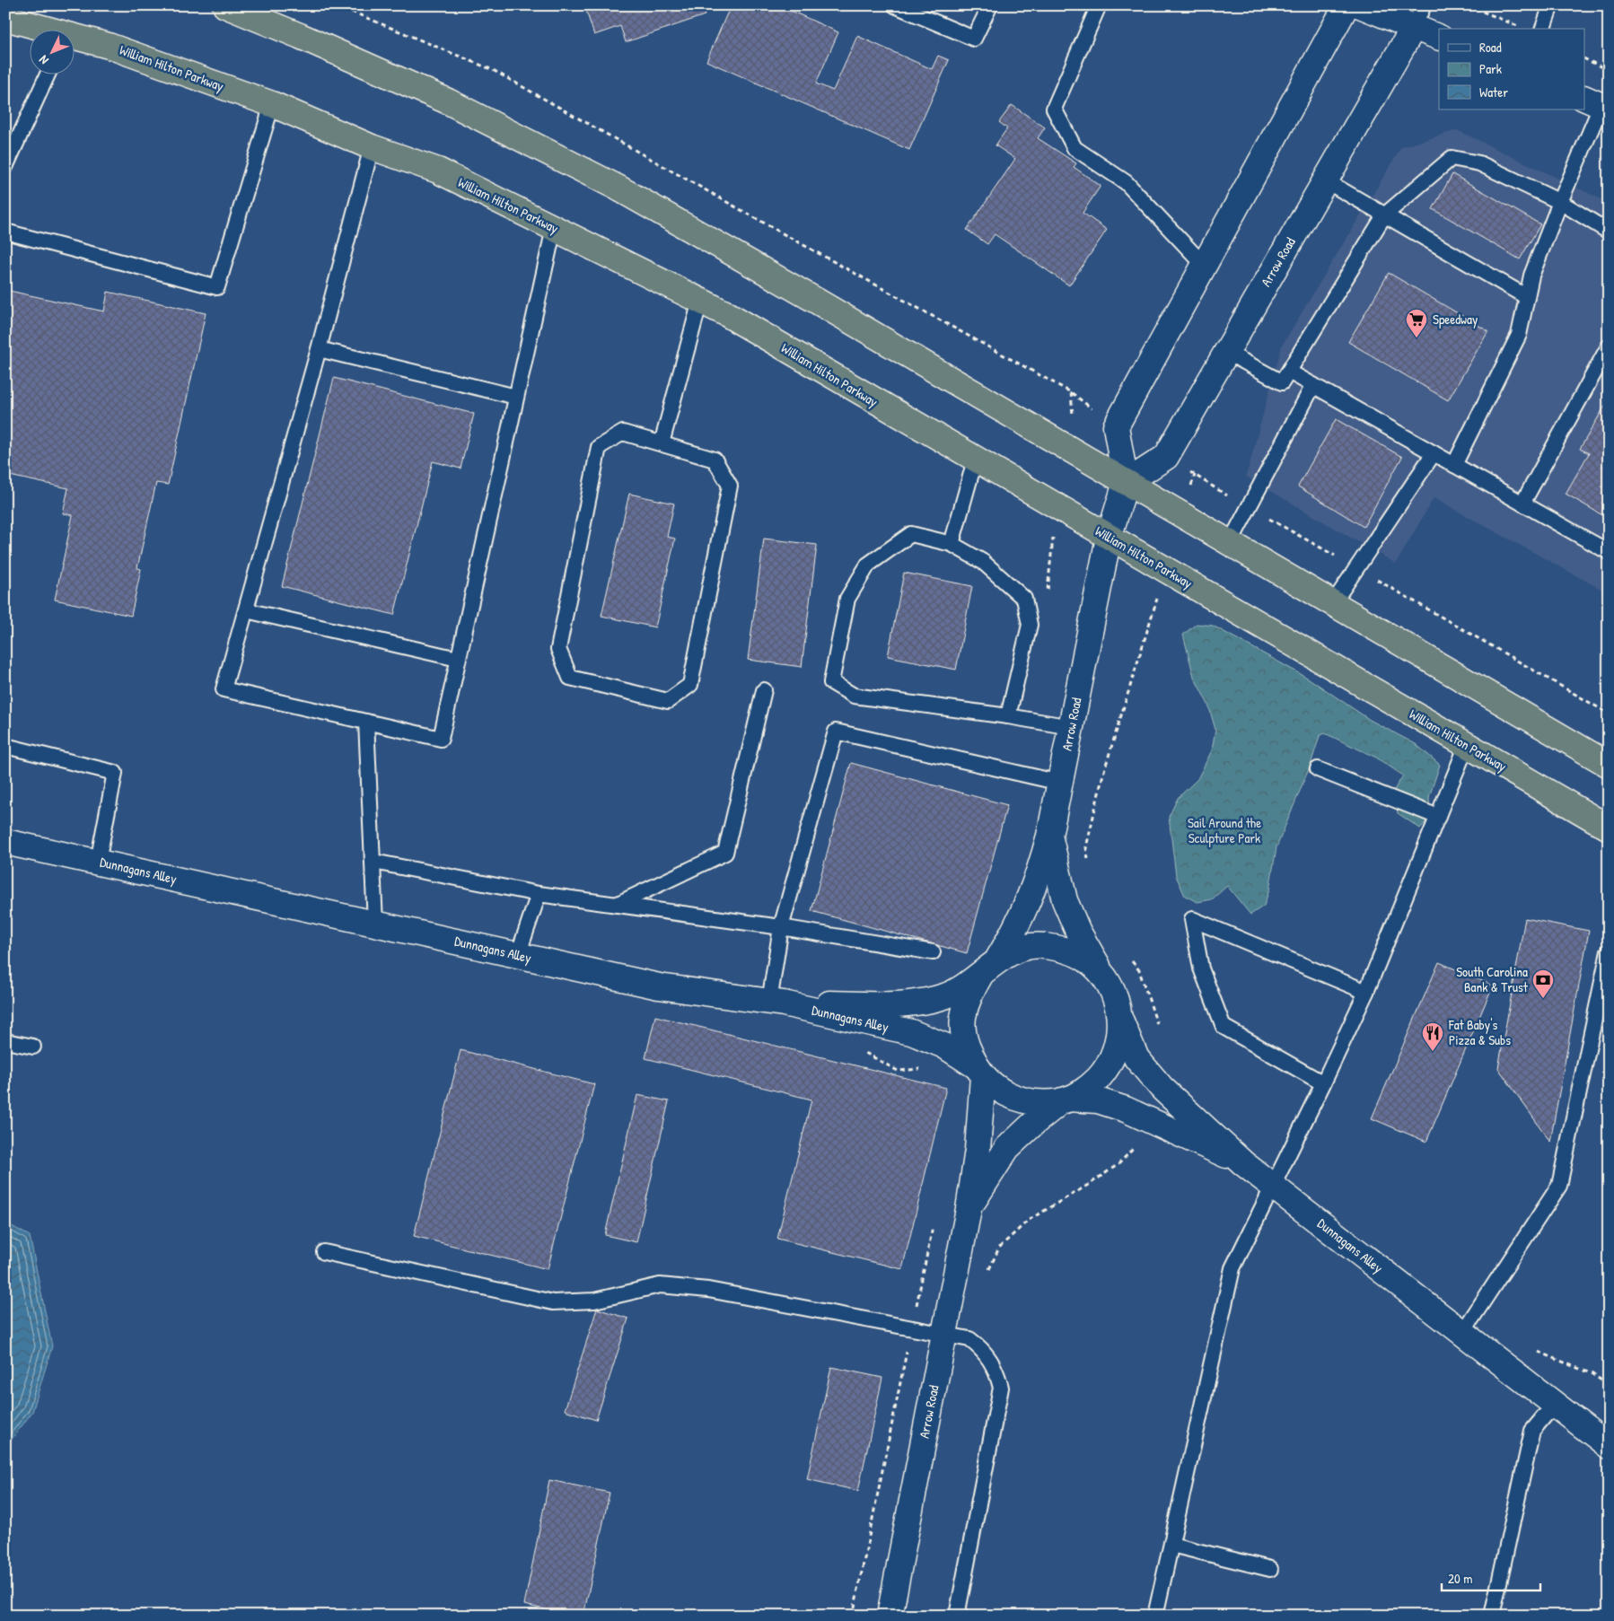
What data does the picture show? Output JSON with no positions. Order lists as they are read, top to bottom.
{
  "streets": {
    "highway": ["William Hilton Parkway"],
    "street": ["Arrow Road", "Dunnagans Alley"]
  },
  "crossings": [
    ["William Hilton Parkway", "Arrow Road"],
    ["Arrow Road", "Dunnagans Alley"]
  ],
  "parks": ["Sail Around the Sculpture Park"],
  "places": {
    "supermarket": ["Speedway"],
    "bank": ["South Carolina Bank & Trust"],
    "restaurant": ["Fat Baby's Pizza & Subs"]
  },
  "legend": ["Road", "Park", "Water"],
  "scale_bar": "20 m",
  "north": "bottom left"
}
